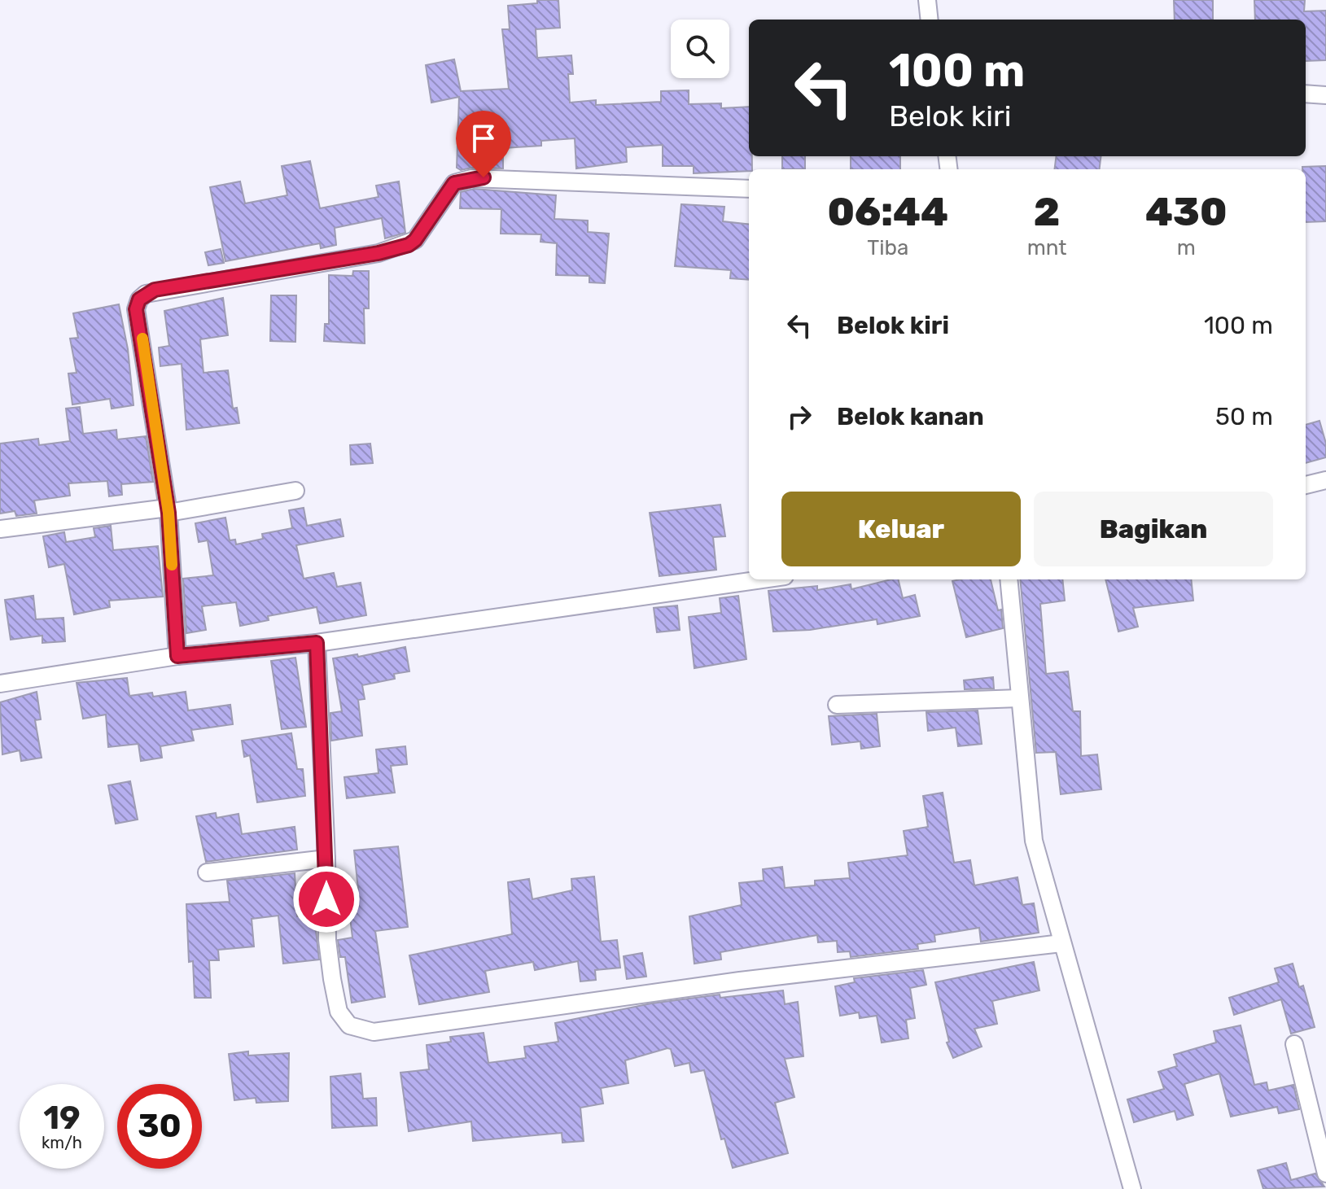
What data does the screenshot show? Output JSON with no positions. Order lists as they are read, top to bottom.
{
  "page": {
    "turn": ["100 m", "Belok kiri"],
    "eta": [
      "06:44",
      "Tiba",
      "2",
      "mnt",
      "430",
      "m"
    ],
    "list": [
      {
        "name": "Belok kiri",
        "value": "100 m"
      },
      {
        "name": "Belok kanan",
        "value": "50 m"
      }
    ],
    "buttons": ["Keluar", "Bagikan"],
    "speed": "19 km/h",
    "limit": "30"
  }
}
